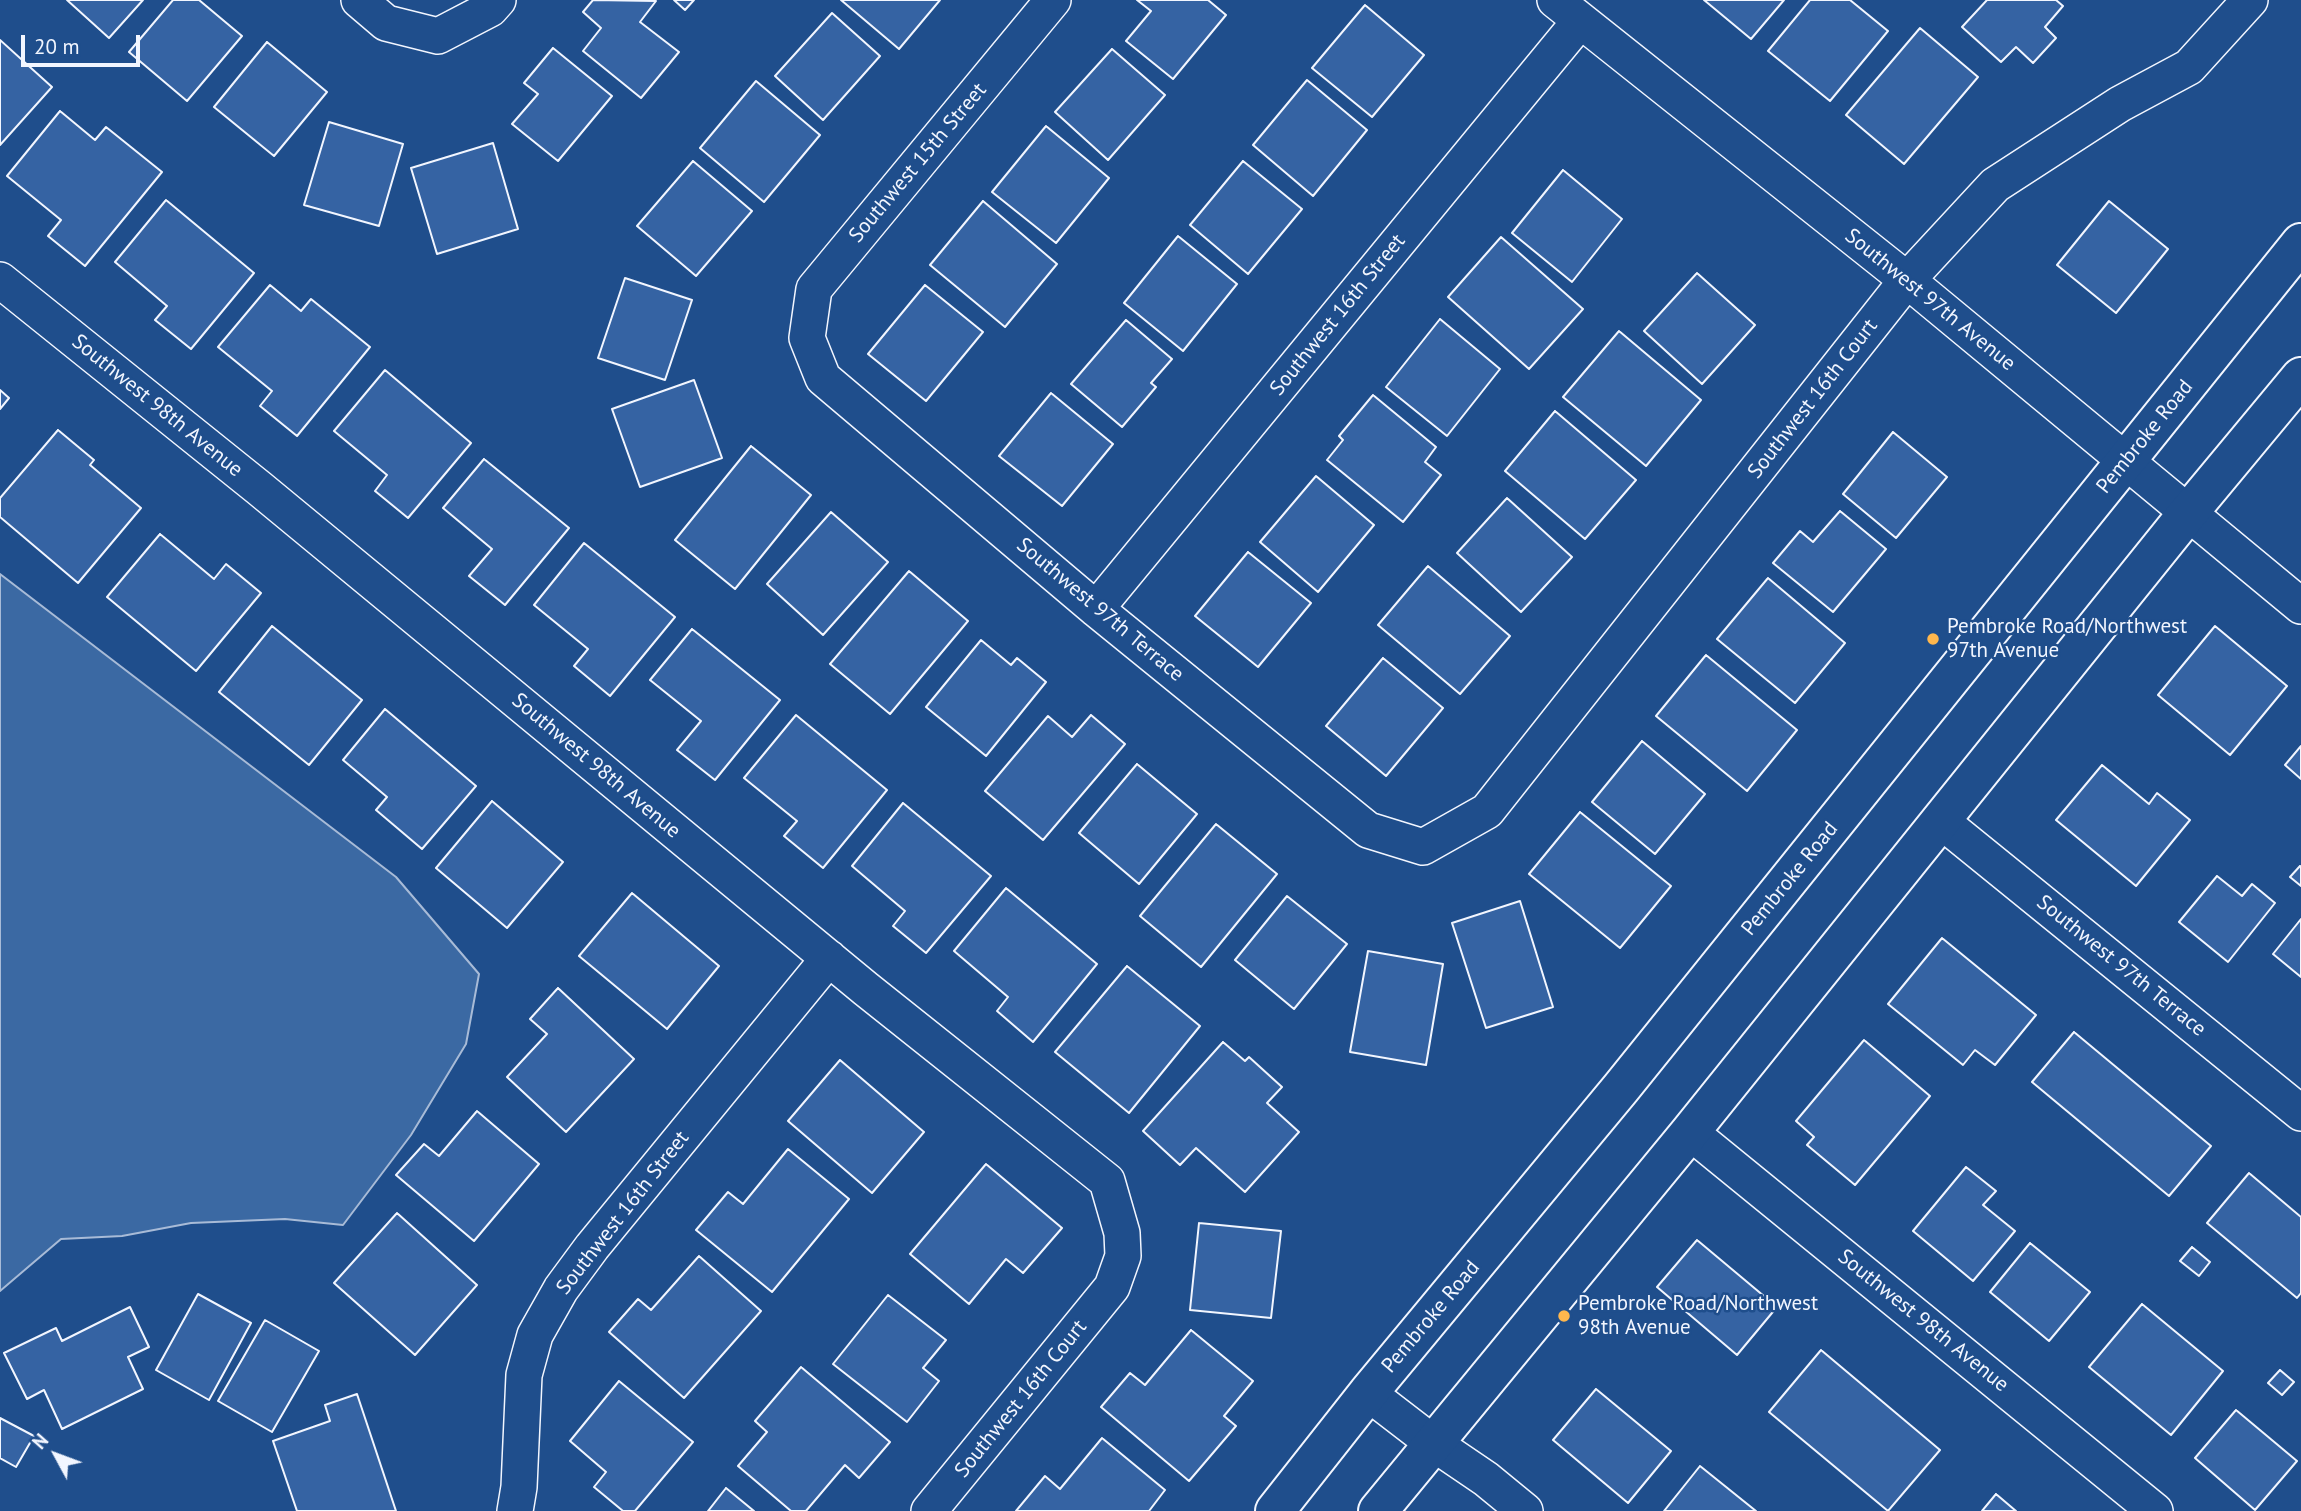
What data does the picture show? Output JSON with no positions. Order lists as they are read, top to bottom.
{
  "streets": {
    "main road": ["Pembroke Road"],
    "street": [
      "Southwest 15th Street",
      "Southwest 97th Avenue",
      "Southwest 16th Street",
      "Southwest 16th Court",
      "Southwest 98th Avenue",
      "Southwest 97th Terrace"
    ]
  },
  "crossings": [
    ["Southwest 15th Street", "Southwest 97th Terrace"],
    ["Southwest 97th Avenue", "Southwest 16th Street"],
    ["Southwest 97th Avenue", "Southwest 16th Court"],
    ["Southwest 97th Avenue", "Pembroke Road"],
    ["Southwest 16th Street", "Southwest 98th Avenue"],
    ["Southwest 16th Street", "Southwest 97th Terrace"],
    ["Southwest 16th Court", "Southwest 98th Avenue"],
    ["Southwest 16th Court", "Southwest 97th Terrace"]
  ],
  "places": ["Pembroke Road/Northwest 97th Avenue", "Pembroke Road/Northwest 98th Avenue"],
  "scale_bar": "20 m",
  "north": "top left"
}
